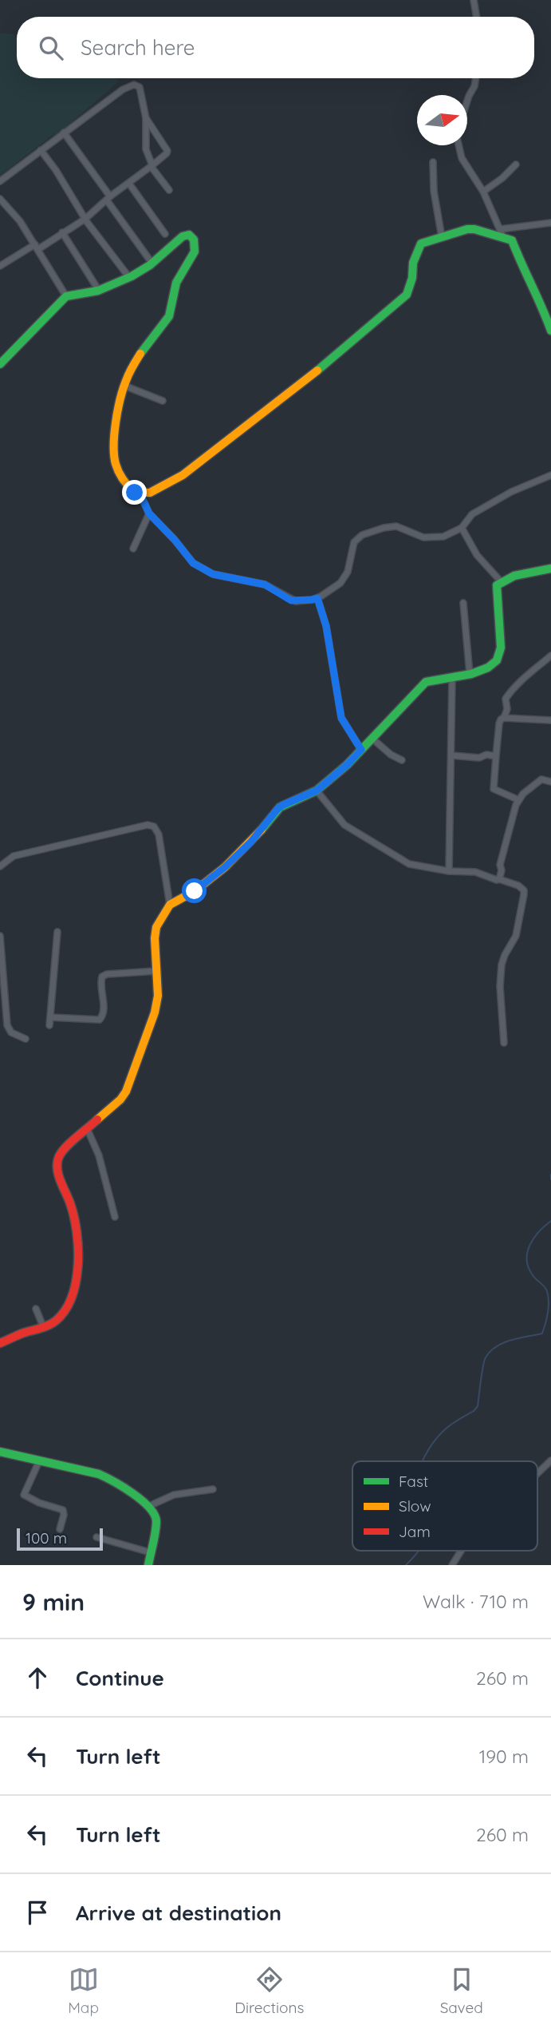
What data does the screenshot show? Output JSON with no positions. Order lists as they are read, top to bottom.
{
  "legend": ["Fast", "Slow", "Jam"],
  "scale_bar": "100 m",
  "north": "right",
  "page": {
    "search": "Search here",
    "scale": "100 m",
    "heading": ["9 min", "Walk · 710 m"],
    "list": [
      ["Continue", "260 m"],
      ["Turn left", "190 m"],
      ["Turn left", "260 m"],
      "Arrive at destination"
    ],
    "nav": ["Map", "Directions", "Saved"]
  }
}
